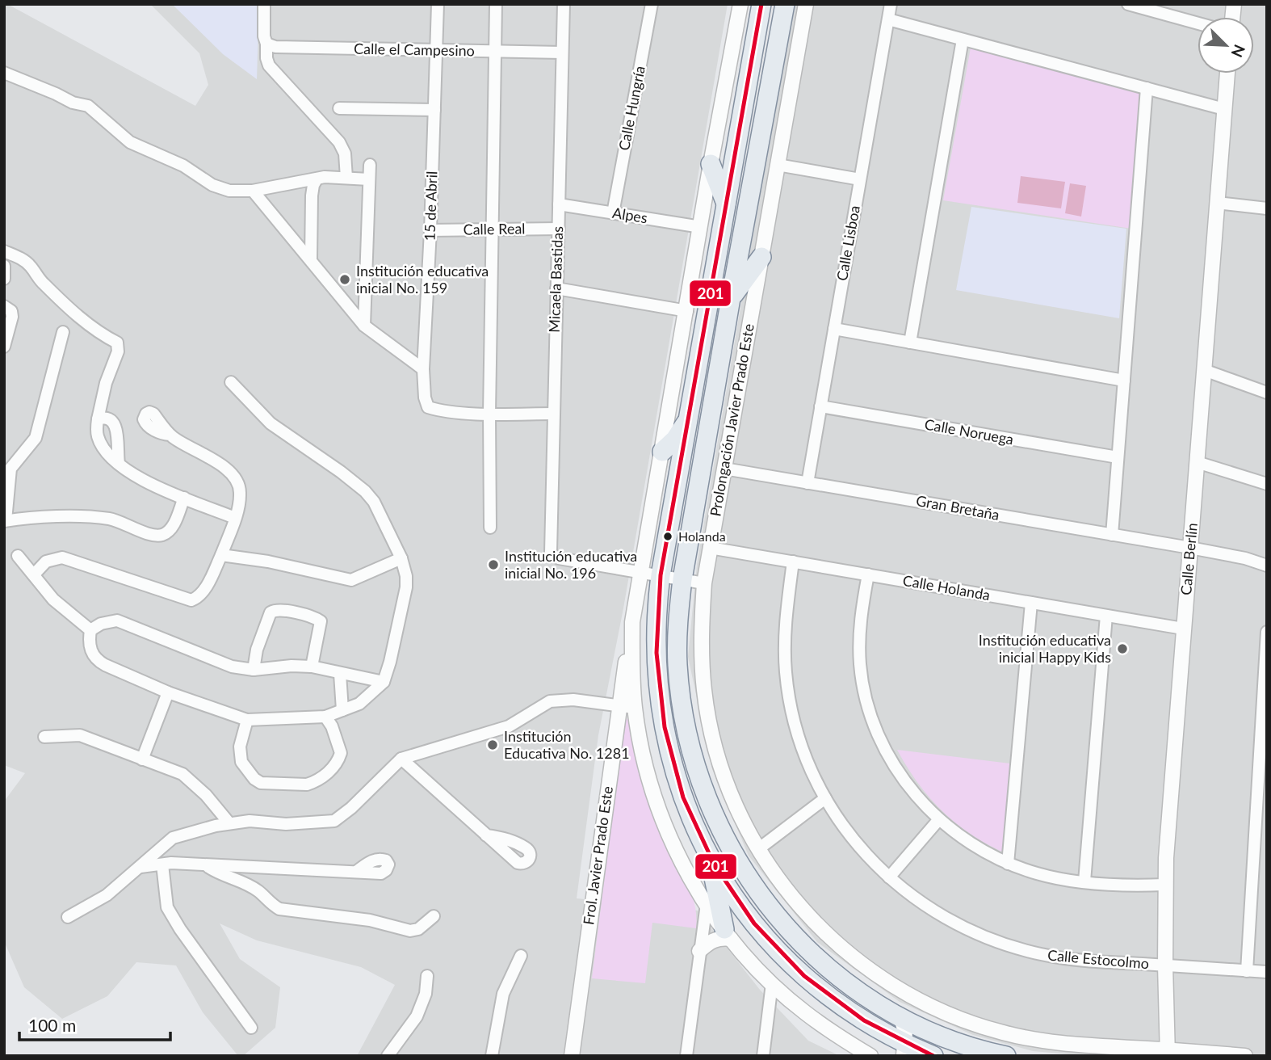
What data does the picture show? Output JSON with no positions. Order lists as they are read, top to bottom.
{
  "streets": {
    "main road": ["Prolongación Javier Prado Este"],
    "street": [
      "Calle el Campesino",
      "Calle Hungría",
      "15 de Abril",
      "Alpes",
      "Calle Real",
      "Calle Lisboa",
      "Micaela Bastidas",
      "Calle Noruega",
      "Gran Bretaña",
      "Calle Berlín",
      "Calle Holanda",
      "Frol. Javier Prado Este",
      "Calle Estocolmo"
    ]
  },
  "crossings": [
    ["Calle el Campesino", "15 de Abril"],
    ["Calle el Campesino", "Micaela Bastidas"],
    ["Calle Hungría", "Alpes"],
    ["15 de Abril", "Calle Real"],
    ["Alpes", "Micaela Bastidas"],
    ["Calle Real", "Micaela Bastidas"],
    ["Calle Lisboa", "Calle Noruega"],
    ["Calle Lisboa", "Gran Bretaña"],
    ["Prolongación Javier Prado Este", "Gran Bretaña"],
    ["Prolongación Javier Prado Este", "Calle Berlín"],
    ["Prolongación Javier Prado Este", "Calle Holanda"],
    ["Gran Bretaña", "Calle Berlín"],
    ["Calle Berlín", "Calle Holanda"],
    ["Calle Berlín", "Calle Estocolmo"],
    ["Calle Holanda", "Calle Estocolmo"]
  ],
  "places": [
    "Institución educativa inicial No. 159",
    "Holanda",
    "Institución educativa inicial No. 196",
    "Institución educativa inicial Happy Kids",
    "Institución Educativa No. 1281"
  ],
  "lines": ["transit line 201"],
  "scale_bar": "100 m",
  "north": "bottom right"
}
